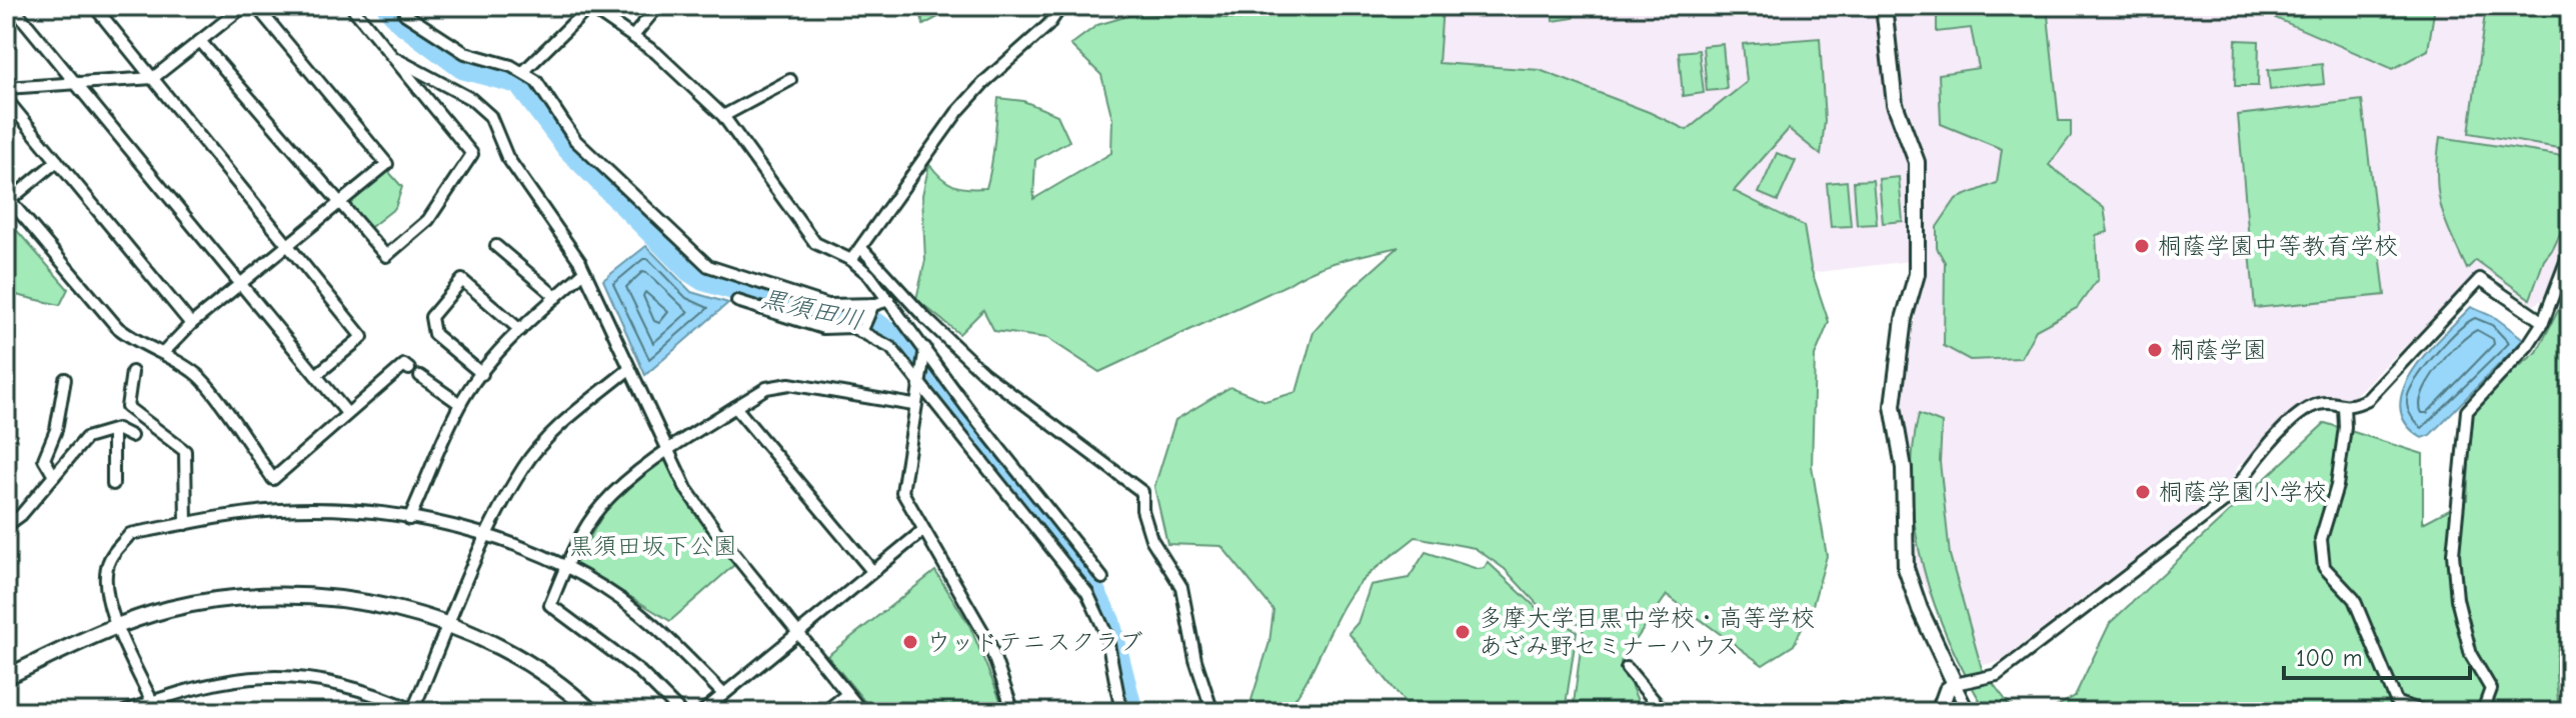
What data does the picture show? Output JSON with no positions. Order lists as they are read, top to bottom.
{
  "water": ["黒須田川"],
  "parks": ["黒須田坂下公園"],
  "places": [
    "桐蔭学園中等教育学校",
    "桐蔭学園",
    "桐蔭学園小学校",
    "多摩大学目黒中学校・高等学校 あざみ野セミナーハウス",
    "ウッドテニスクラブ"
  ],
  "scale_bar": "100 m"
}
